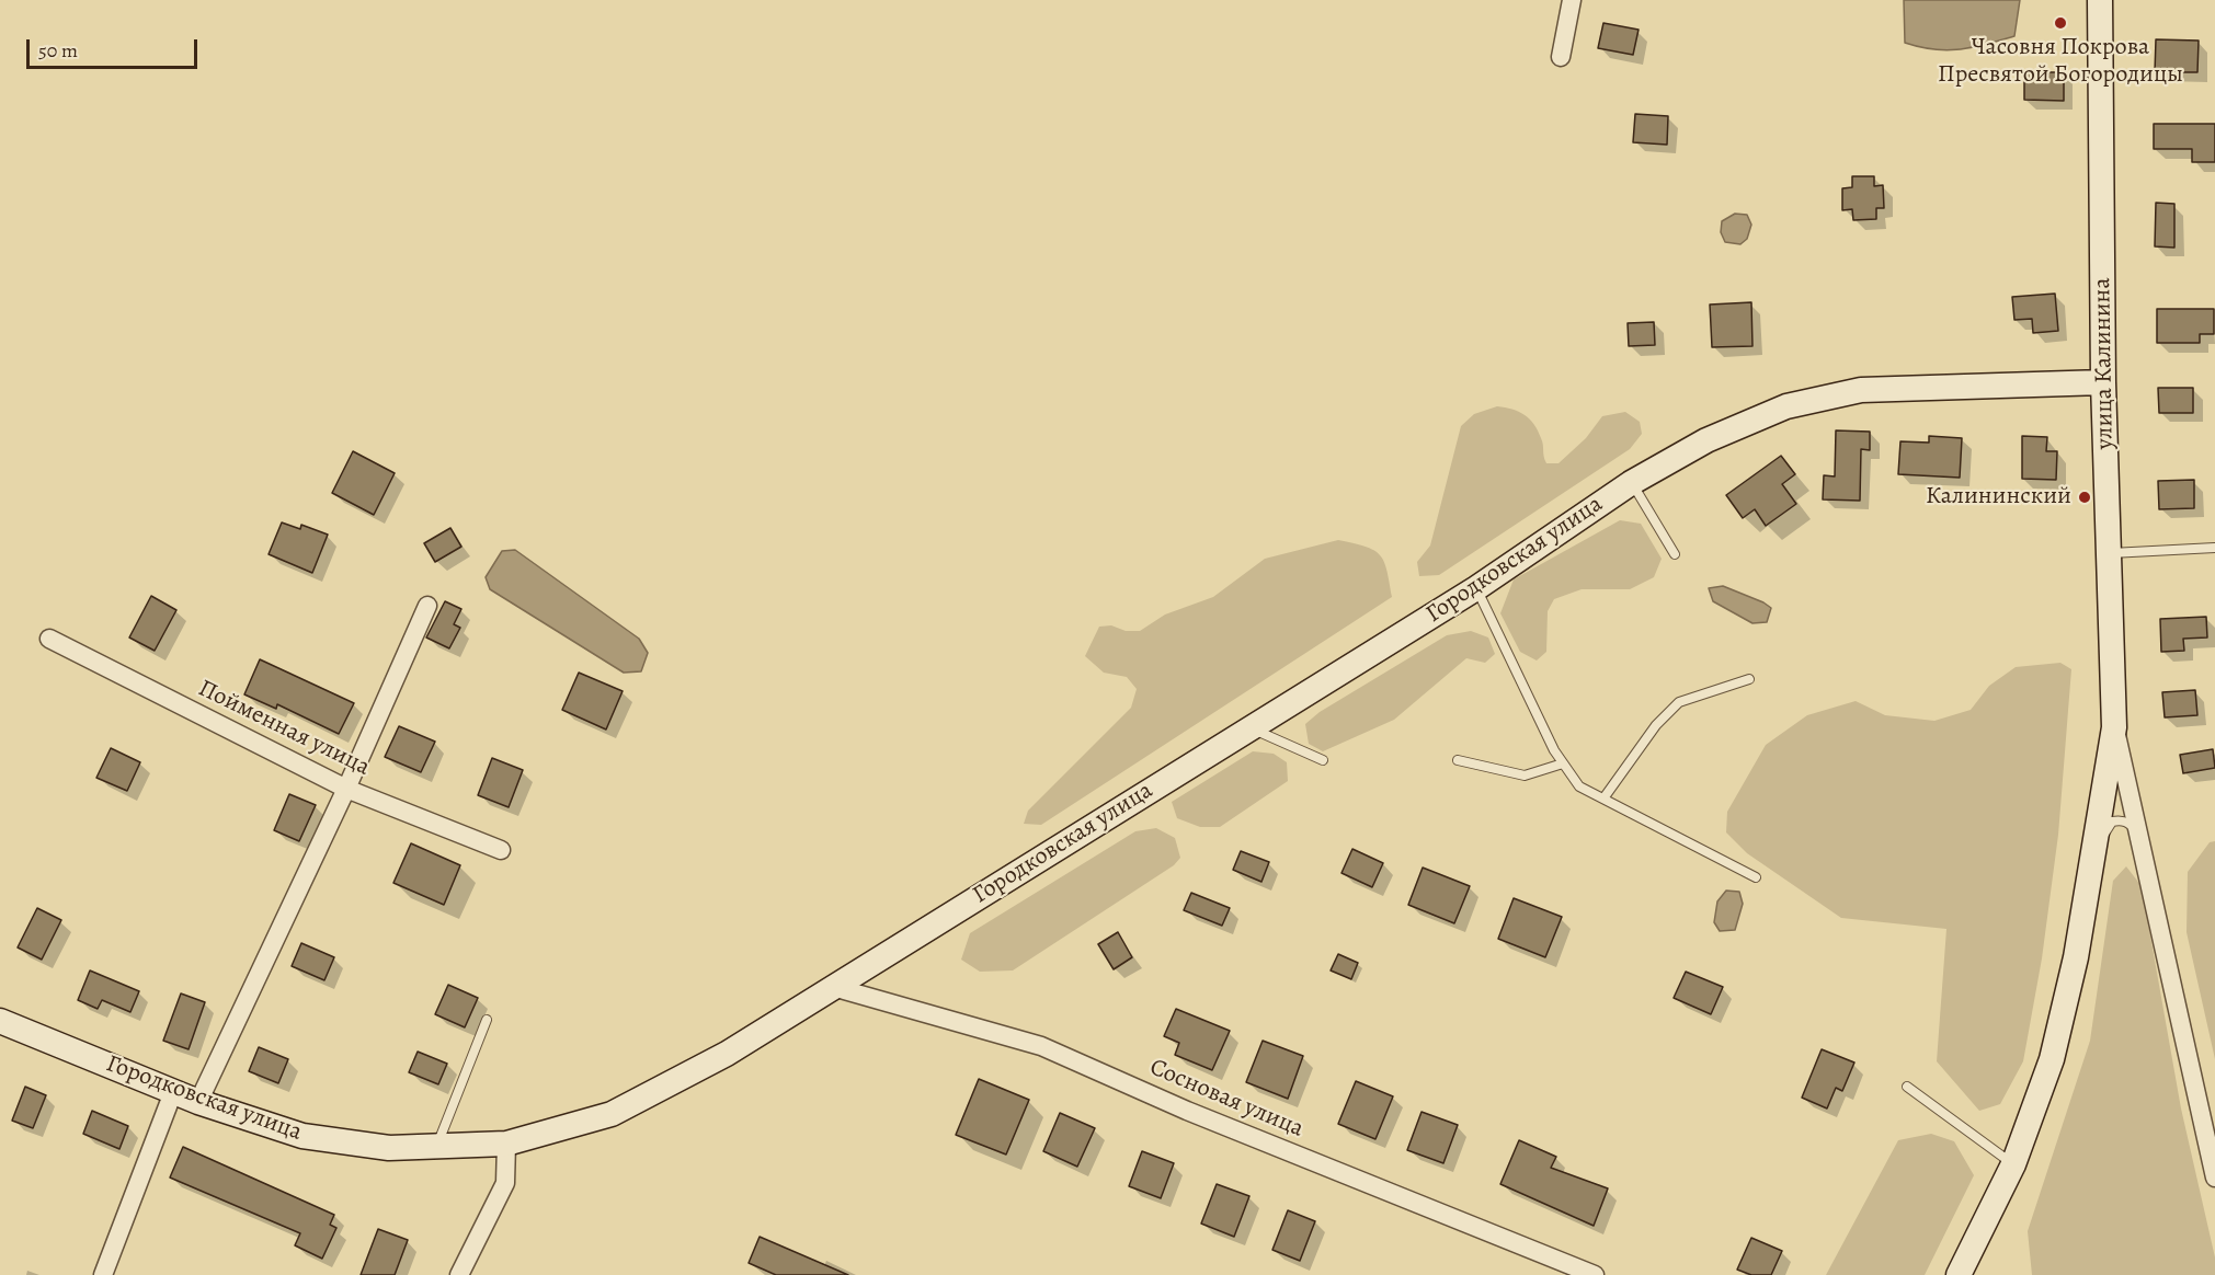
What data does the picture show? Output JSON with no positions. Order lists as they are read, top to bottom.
{
  "streets": {
    "main road": ["улица Калинина", "Городковская улица"],
    "street": ["Пойменная улица", "Сосновая улица"]
  },
  "crossings": [
    ["улица Калинина", "Городковская улица"],
    ["Городковская улица", "Сосновая улица"]
  ],
  "places": ["Часовня Покрова Пресвятой Богородицы", "Калининский"],
  "scale_bar": "50 m"
}
